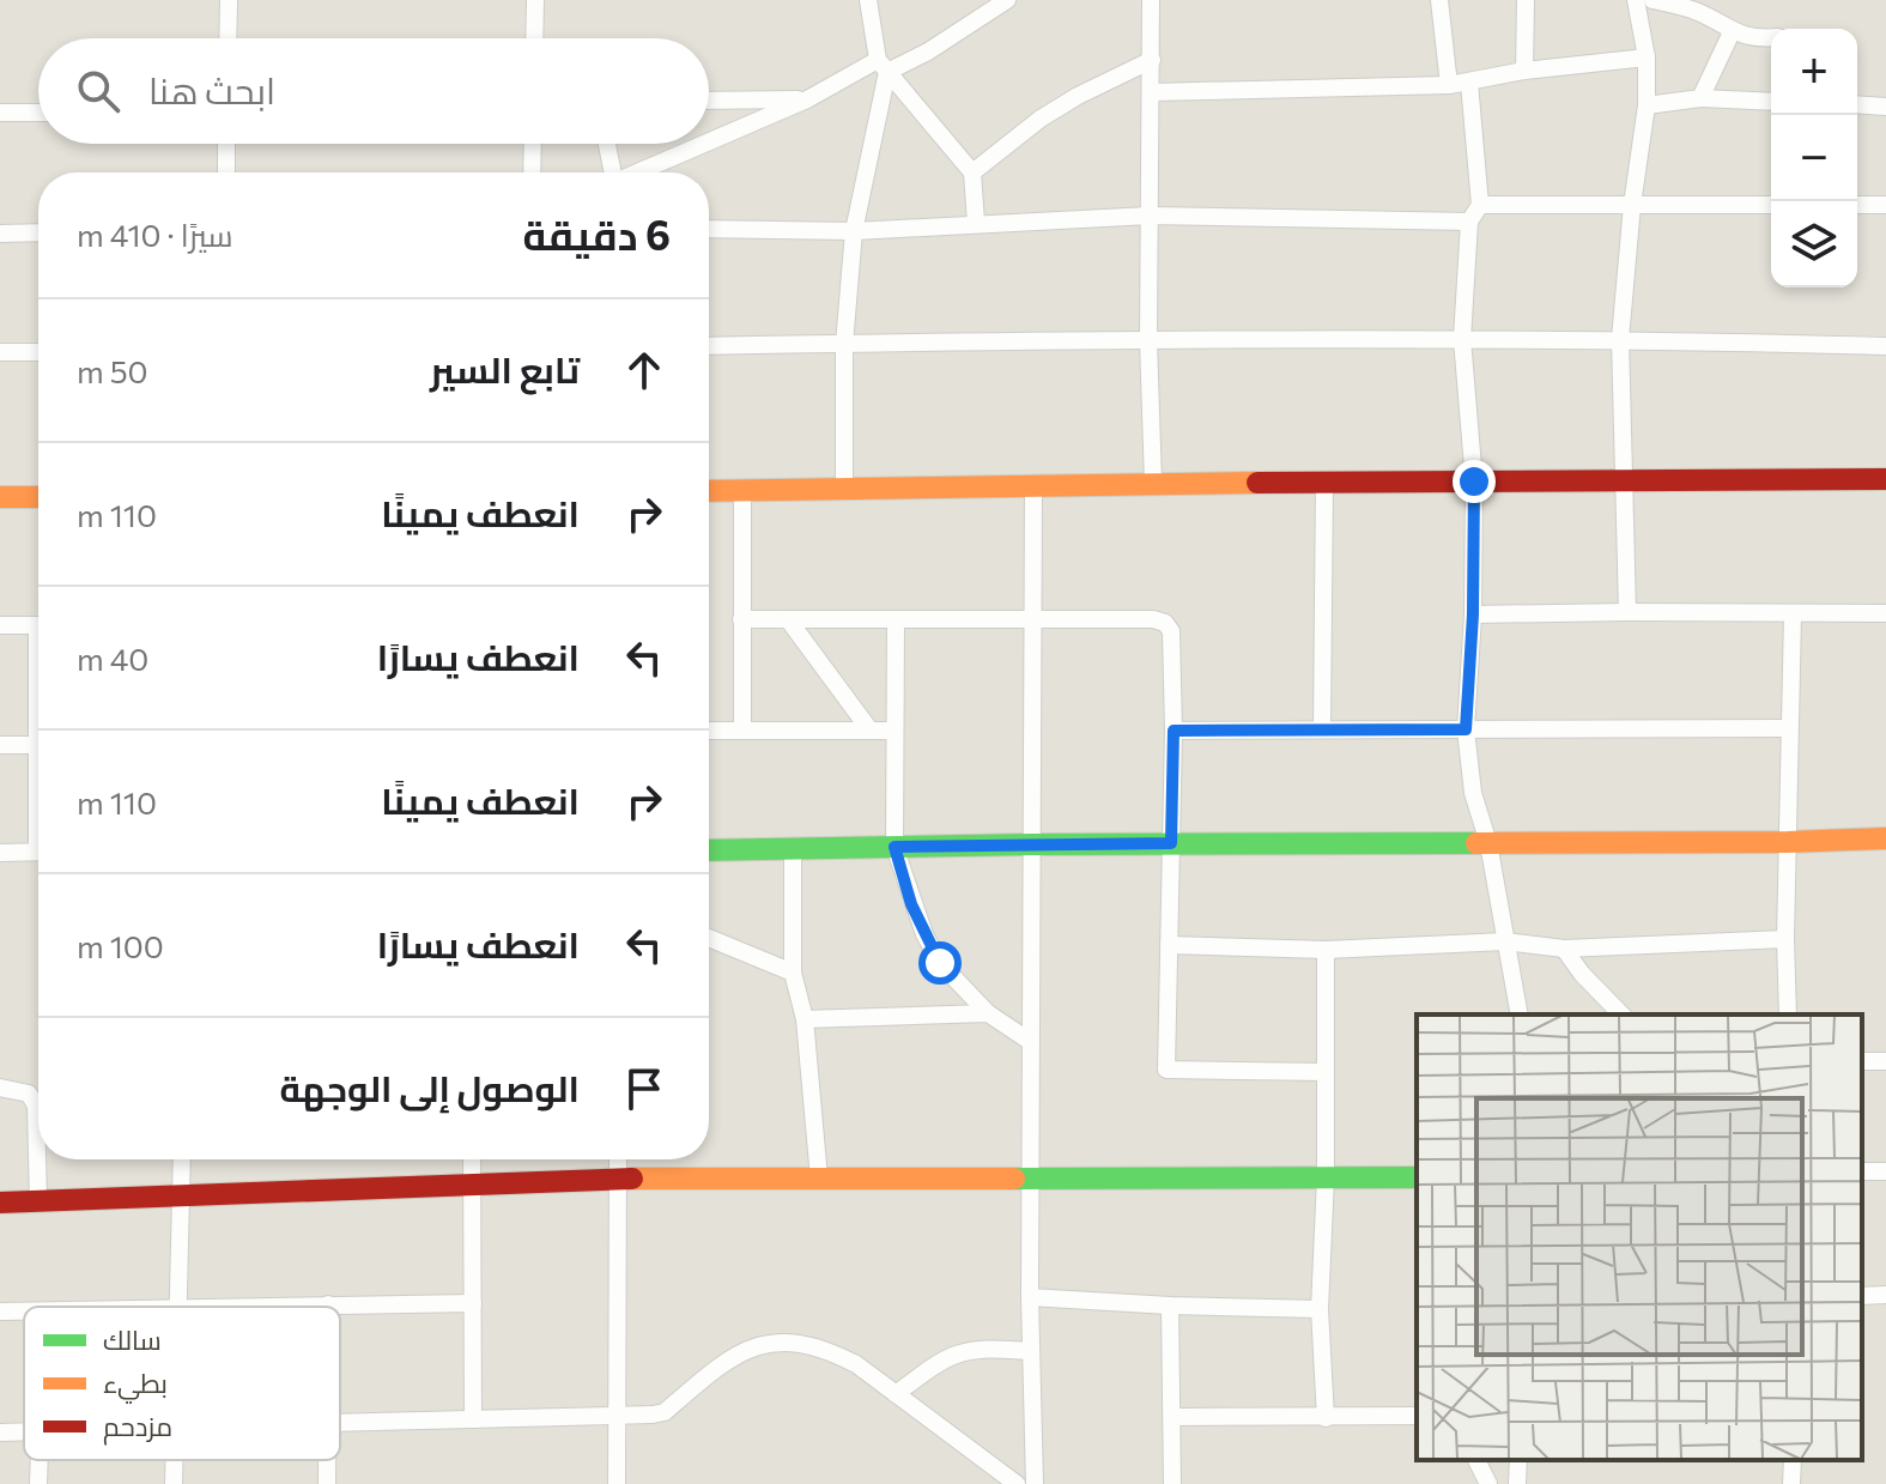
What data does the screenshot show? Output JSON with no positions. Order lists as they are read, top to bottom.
{
  "legend": ["سالك", "بطيء", "مزدحم"],
  "page": {
    "map_buttons": ["+", "−"],
    "search": "ابحث هنا",
    "heading": ["6 دقيقة", "سيرًا · 410 m"],
    "list": [
      ["تابع السير", "50 m"],
      ["انعطف يمينًا", "110 m"],
      ["انعطف يسارًا", "40 m"],
      ["انعطف يمينًا", "110 m"],
      ["انعطف يسارًا", "100 m"],
      "الوصول إلى الوجهة"
    ]
  }
}
